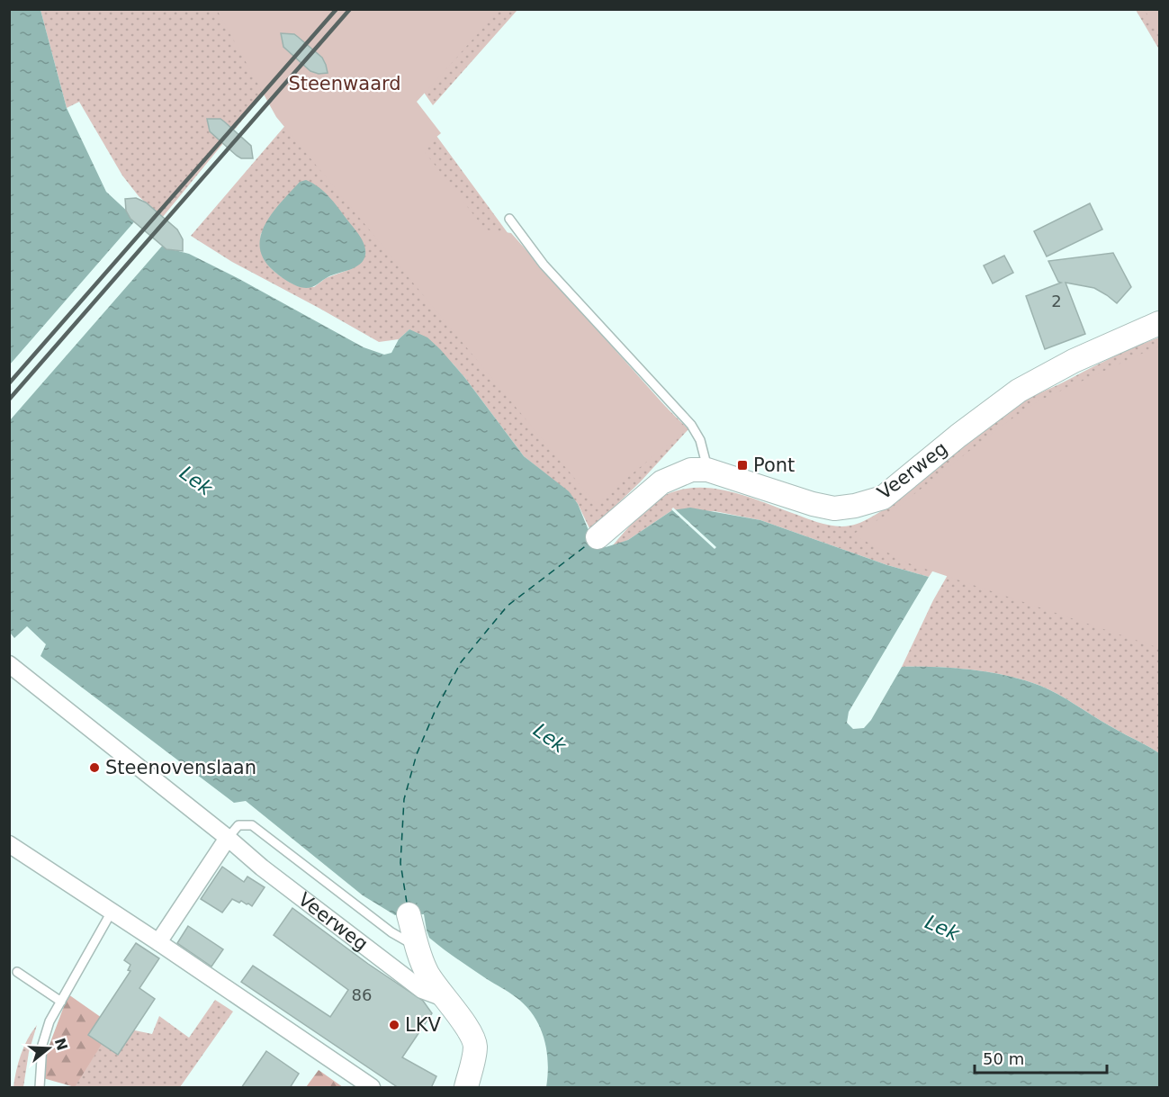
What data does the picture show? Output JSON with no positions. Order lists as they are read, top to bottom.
{
  "streets": {
    "street": ["Veerweg"]
  },
  "water": ["Lek"],
  "parks": ["Steenwaard"],
  "places": {
    "transit": ["Pont"],
    "other": ["Steenovenslaan", "LKV"]
  },
  "house_numbers": ["2", "86"],
  "scale_bar": "50 m",
  "north": "right"
}
